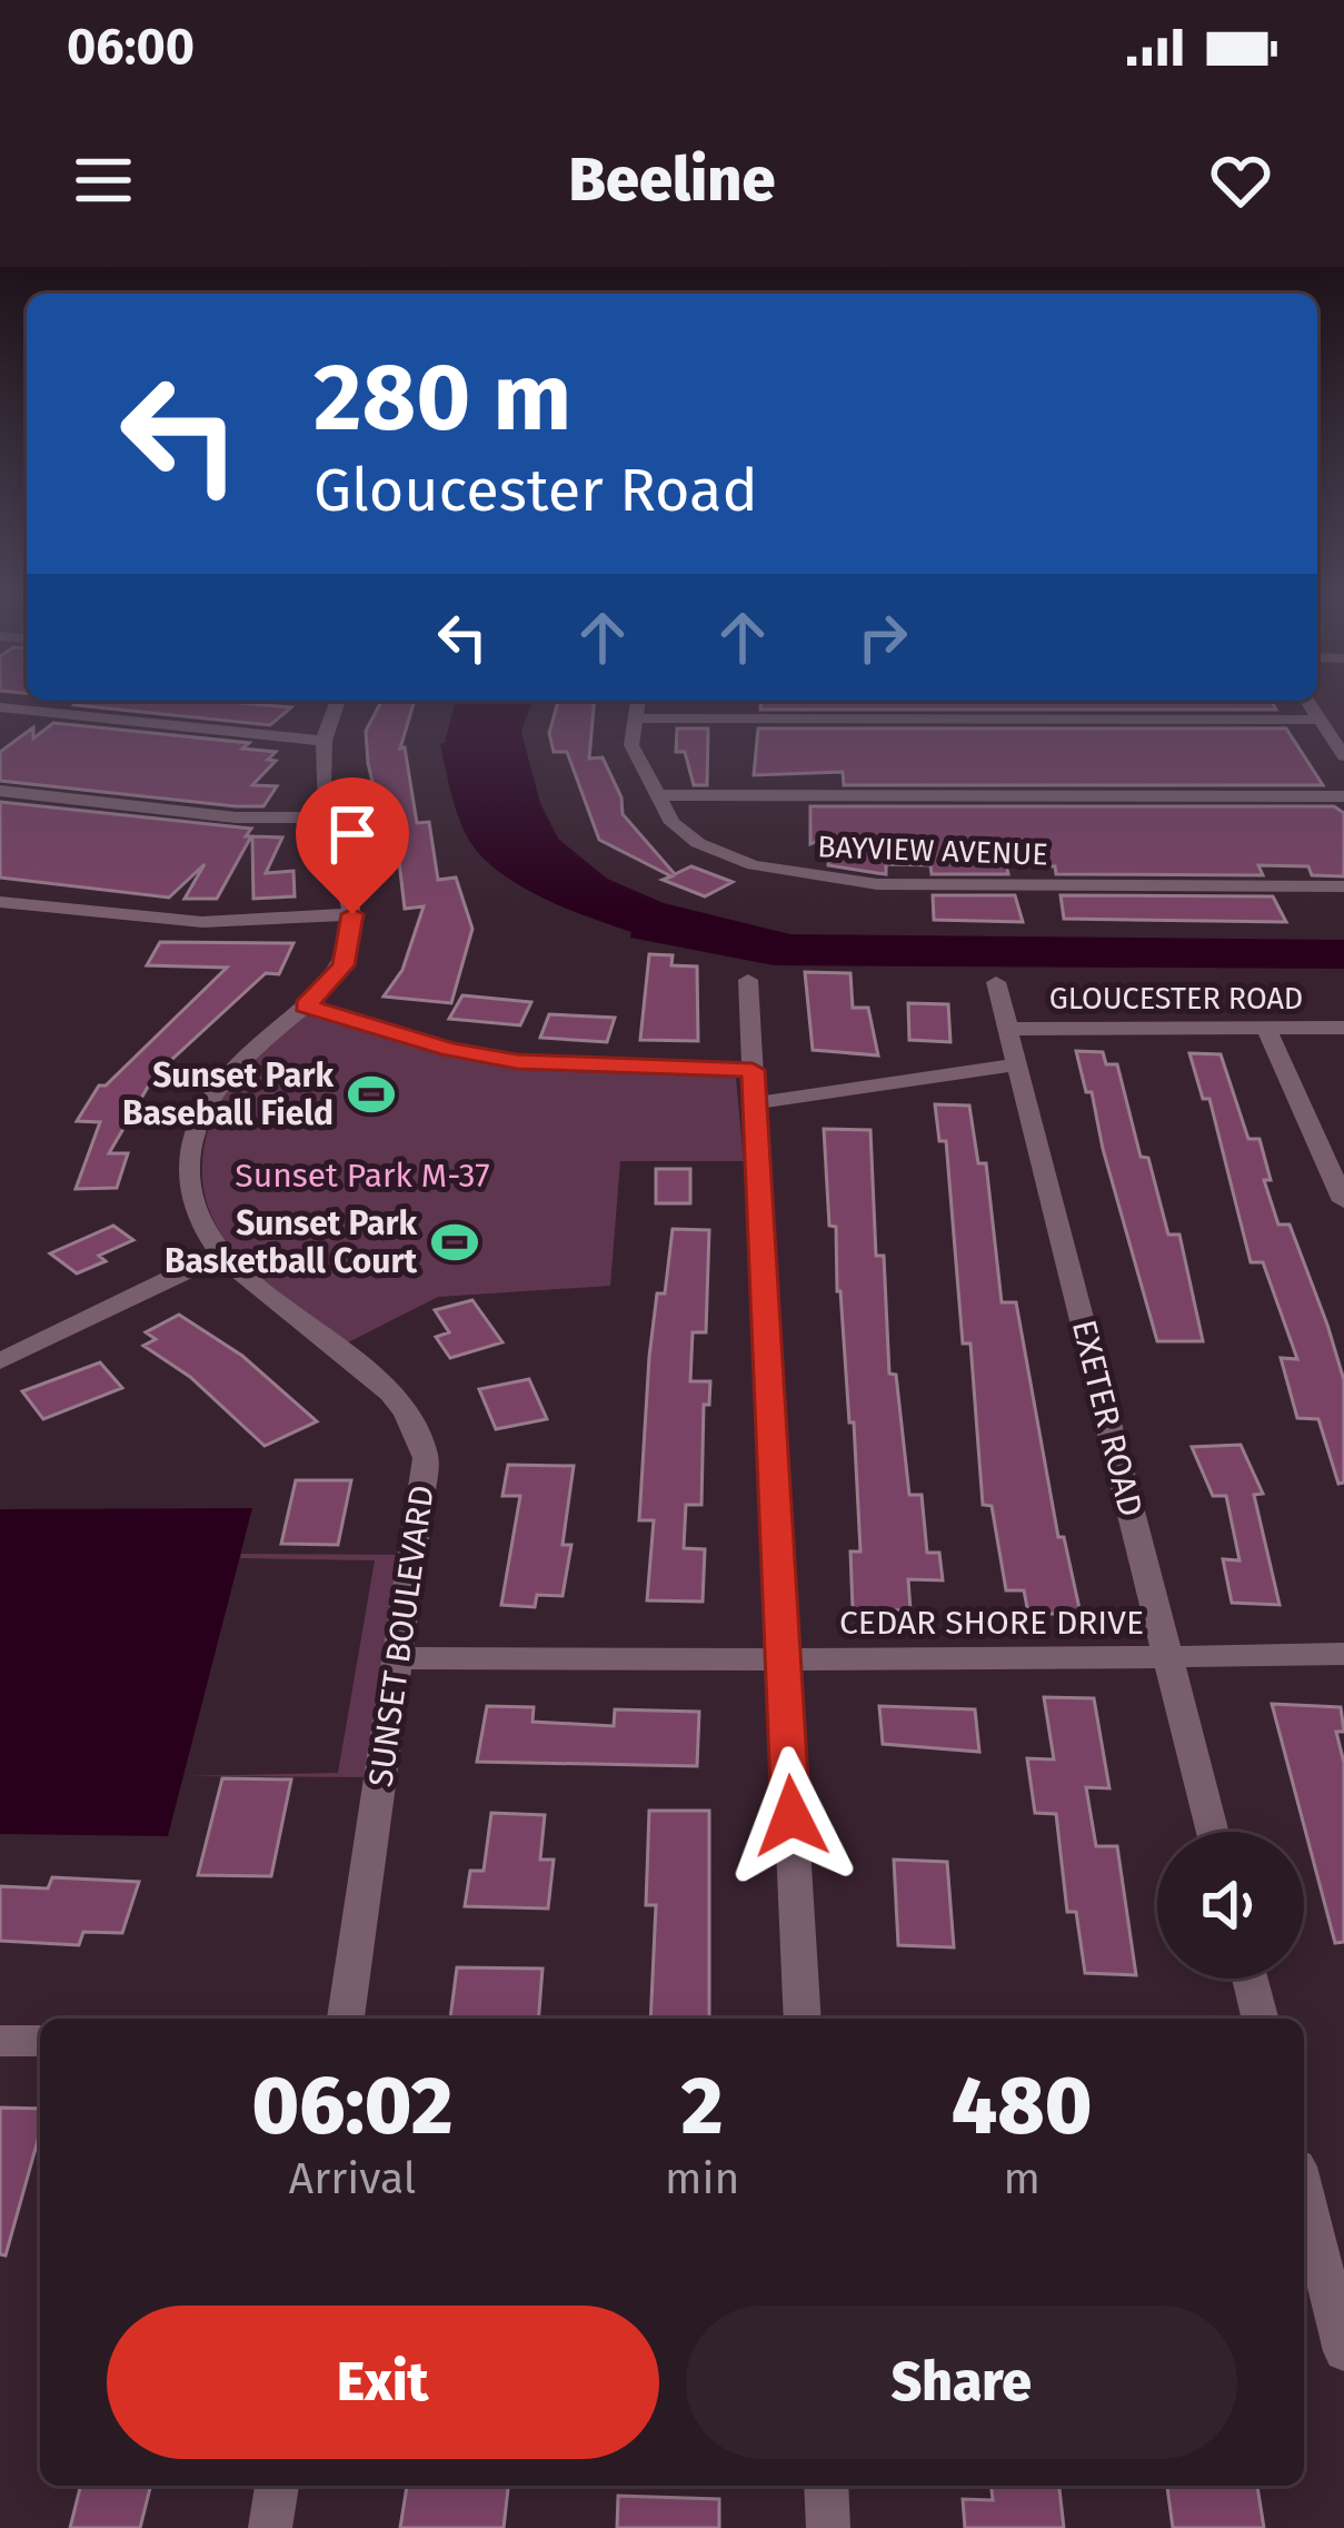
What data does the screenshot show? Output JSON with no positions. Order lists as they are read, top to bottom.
{
  "streets": {
    "street": [
      "BAYVIEW AVENUE",
      "GLOUCESTER ROAD",
      "EXETER ROAD",
      "CEDAR SHORE DRIVE",
      "SUNSET BOULEVARD"
    ]
  },
  "crossings": [
    ["GLOUCESTER ROAD", "EXETER ROAD"],
    ["EXETER ROAD", "CEDAR SHORE DRIVE"],
    ["CEDAR SHORE DRIVE", "SUNSET BOULEVARD"]
  ],
  "parks": ["Sunset Park M-37"],
  "places": {
    "sports": ["Sunset Park Baseball Field", "Sunset Park Basketball Court"]
  },
  "page": {
    "status": "06:00",
    "header": "Beeline",
    "turn": ["280 m", "Gloucester Road"],
    "eta": [
      "06:02",
      "Arrival",
      "2",
      "min",
      "480",
      "m"
    ],
    "buttons": ["Exit", "Share"]
  }
}
